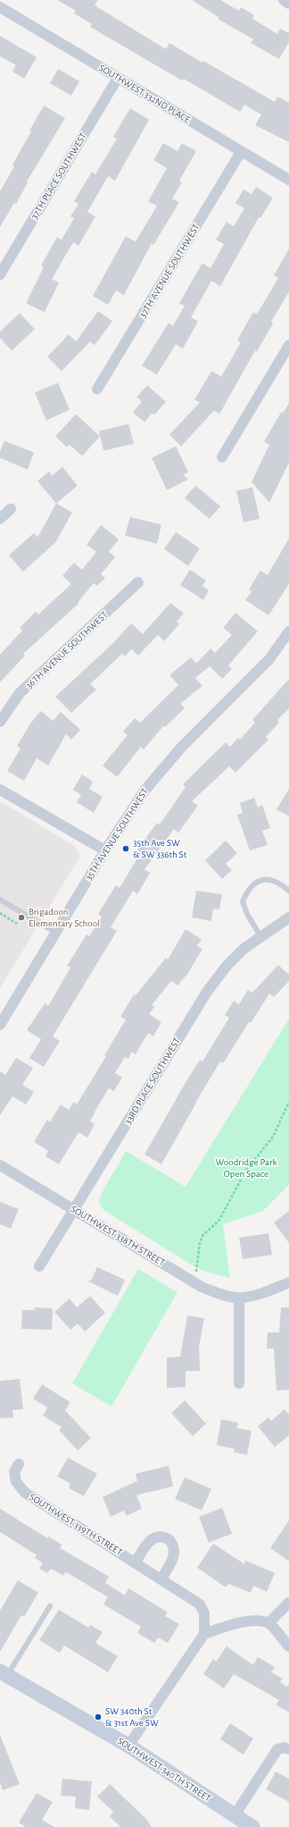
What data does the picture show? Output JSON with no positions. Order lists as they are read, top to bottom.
{
  "streets": {
    "main road": ["SOUTHWEST 340TH STREET"],
    "street": [
      "SOUTHWEST 332ND PLACE",
      "37TH PLACE SOUTHWEST",
      "37TH AVENUE SOUTHWEST",
      "36TH AVENUE SOUTHWEST",
      "35TH AVENUE SOUTHWEST",
      "33RD PLACE SOUTHWEST",
      "SOUTHWEST 338TH STREET",
      "SOUTHWEST 339TH STREET"
    ]
  },
  "crossings": [
    ["SOUTHWEST 332ND PLACE", "37TH PLACE SOUTHWEST"],
    ["SOUTHWEST 332ND PLACE", "37TH AVENUE SOUTHWEST"],
    ["33RD PLACE SOUTHWEST", "SOUTHWEST 338TH STREET"]
  ],
  "parks": ["Woodridge Park Open Space"],
  "places": ["35th Ave SW & SW 336th St", "Brigadoon Elementary School", "SW 340th St & 31st Ave SW"]
}
